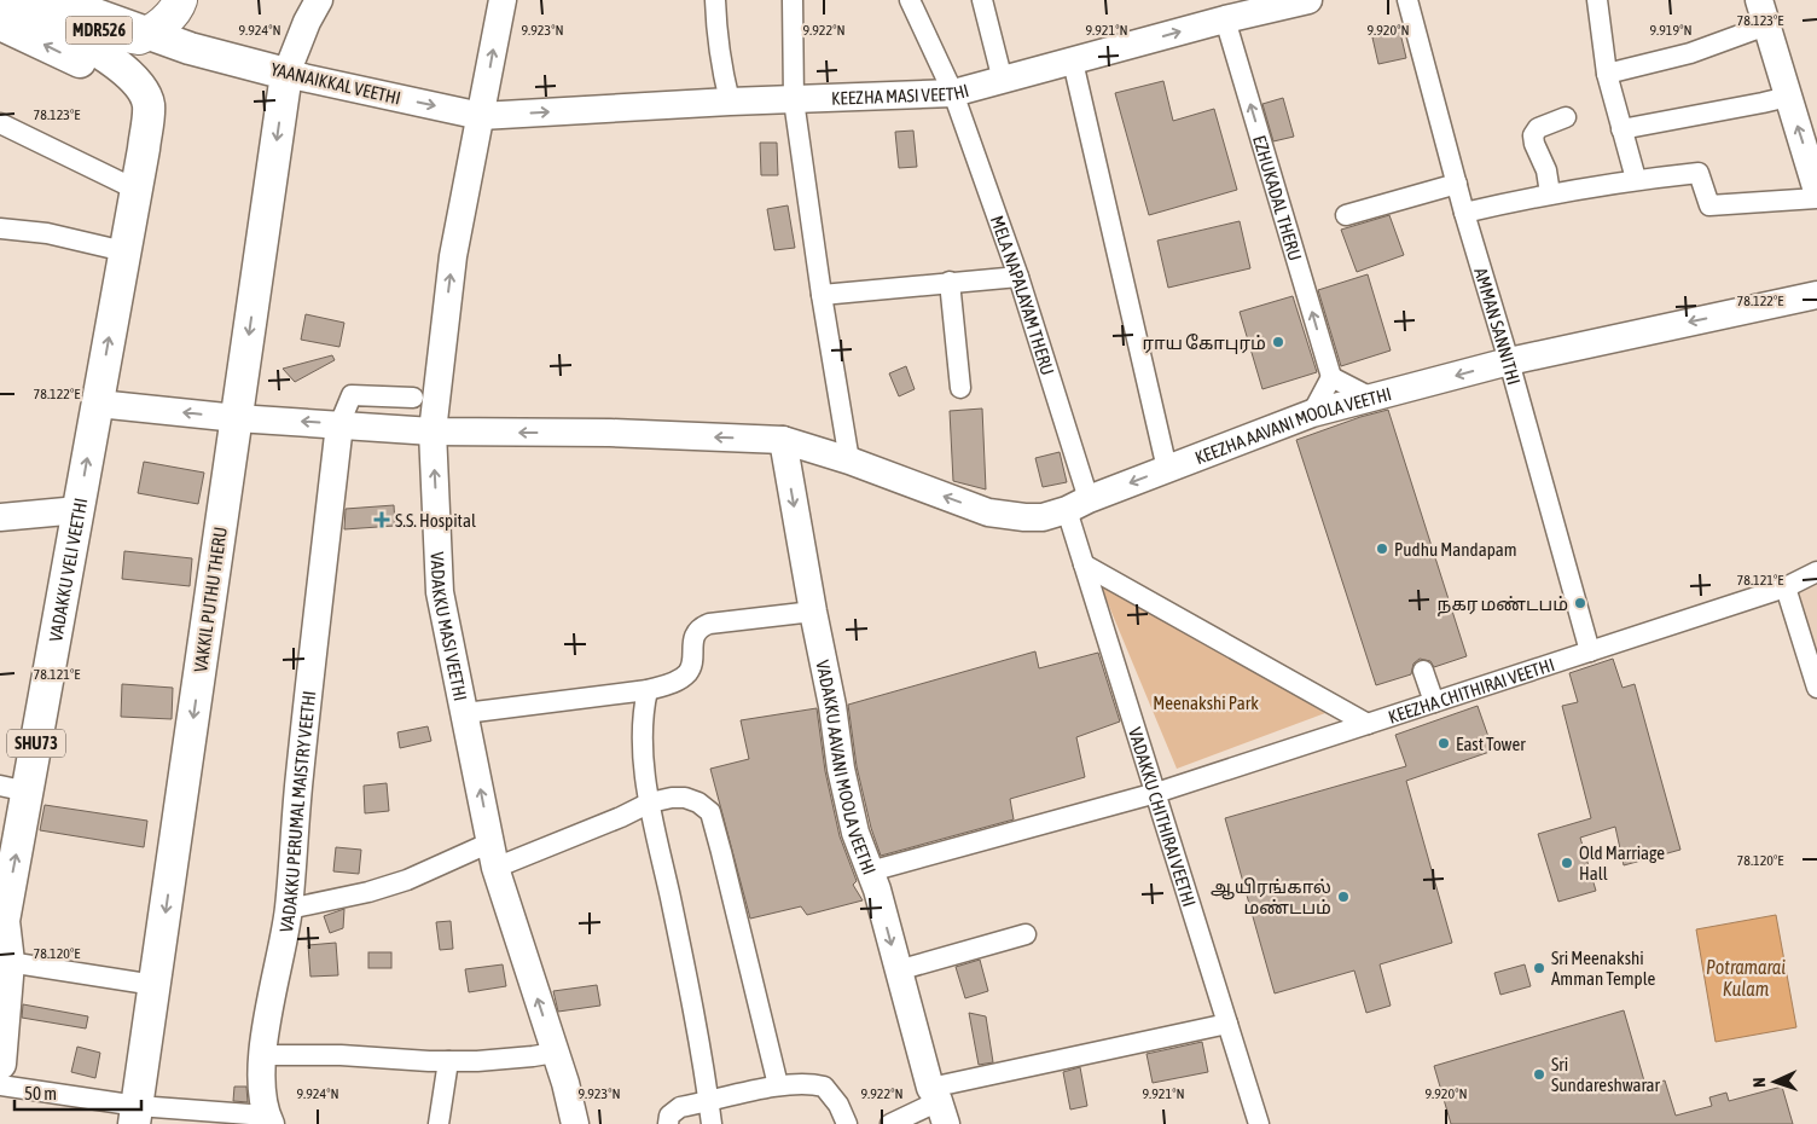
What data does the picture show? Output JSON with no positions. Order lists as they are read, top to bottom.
{
  "streets": {
    "highway": ["MDR526"],
    "main road": [
      "YAANAIKKAL VEETHI",
      "KEEZHA MASI VEETHI",
      "KEEZHA AAVANI MOOLA VEETHI",
      "VADAKKU VELI VEETHI",
      "VAKKIL PUTHU THERU",
      "VADAKKU MASI VEETHI",
      "SHU73",
      "VADAKKU AAVANI MOOLA VEETHI",
      "VADAKKU PERUMAL MAISTRY VEETHI"
    ],
    "street": [
      "EZHUKADAL THERU",
      "MELA NAPALAYAM THERU",
      "AMMAN SANNITHI",
      "KEEZHA CHITHIRAI VEETHI",
      "VADAKKU CHITHIRAI VEETHI"
    ]
  },
  "crossings": [
    ["MDR526", "YAANAIKKAL VEETHI"],
    ["MDR526", "VADAKKU VELI VEETHI"],
    ["YAANAIKKAL VEETHI", "KEEZHA MASI VEETHI"],
    ["YAANAIKKAL VEETHI", "VAKKIL PUTHU THERU"],
    ["YAANAIKKAL VEETHI", "VADAKKU MASI VEETHI"],
    ["KEEZHA MASI VEETHI", "EZHUKADAL THERU"],
    ["KEEZHA MASI VEETHI", "MELA NAPALAYAM THERU"],
    ["KEEZHA MASI VEETHI", "VADAKKU MASI VEETHI"],
    ["MELA NAPALAYAM THERU", "KEEZHA AAVANI MOOLA VEETHI"],
    ["MELA NAPALAYAM THERU", "VADAKKU CHITHIRAI VEETHI"],
    ["AMMAN SANNITHI", "KEEZHA AAVANI MOOLA VEETHI"],
    ["AMMAN SANNITHI", "KEEZHA CHITHIRAI VEETHI"],
    ["KEEZHA AAVANI MOOLA VEETHI", "VADAKKU VELI VEETHI"],
    ["KEEZHA AAVANI MOOLA VEETHI", "VAKKIL PUTHU THERU"],
    ["KEEZHA AAVANI MOOLA VEETHI", "VADAKKU MASI VEETHI"],
    ["KEEZHA AAVANI MOOLA VEETHI", "VADAKKU AAVANI MOOLA VEETHI"],
    ["KEEZHA AAVANI MOOLA VEETHI", "VADAKKU PERUMAL MAISTRY VEETHI"],
    ["KEEZHA AAVANI MOOLA VEETHI", "VADAKKU CHITHIRAI VEETHI"],
    ["KEEZHA CHITHIRAI VEETHI", "VADAKKU AAVANI MOOLA VEETHI"],
    ["KEEZHA CHITHIRAI VEETHI", "VADAKKU CHITHIRAI VEETHI"]
  ],
  "one_way": [
    "YAANAIKKAL VEETHI",
    "KEEZHA MASI VEETHI",
    "KEEZHA AAVANI MOOLA VEETHI",
    "VADAKKU VELI VEETHI",
    "VAKKIL PUTHU THERU",
    "VADAKKU MASI VEETHI",
    "VADAKKU AAVANI MOOLA VEETHI"
  ],
  "water": ["Potramarai Kulam"],
  "parks": ["Meenakshi Park"],
  "places": {
    "other": [
      "ராய கோபுரம்",
      "Pudhu Mandapam",
      "நகர மண்டபம்",
      "East Tower",
      "Old Marriage Hall",
      "ஆயிரங்கால் மண்டபம்",
      "Sri Meenakshi Amman Temple",
      "Sri Sundareshwarar"
    ],
    "health": ["S.S. Hospital"]
  },
  "scale_bar": "50 m",
  "north": "left",
  "coordinates": [
    "78.123°E",
    "9.924°N",
    "9.923°N",
    "9.922°N",
    "9.921°N",
    "9.920°N",
    "9.919°N",
    "78.122°E",
    "78.121°E",
    "78.120°E"
  ]
}
